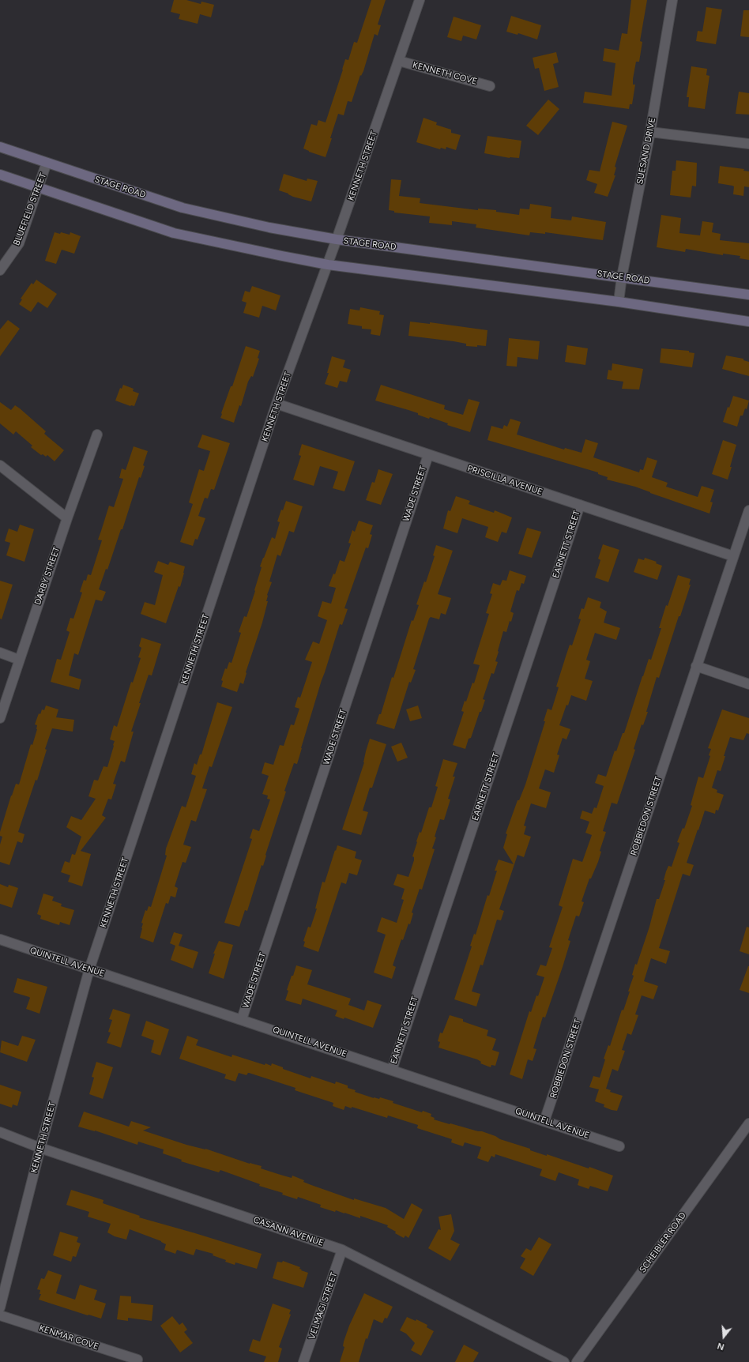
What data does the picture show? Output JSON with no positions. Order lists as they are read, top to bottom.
{
  "streets": {
    "main road": ["STAGE ROAD"],
    "street": [
      "KENNETH COVE",
      "SUESAND DRIVE",
      "KENNETH STREET",
      "BLUEFIELD STREET",
      "PRISCILLA AVENUE",
      "WADE STREET",
      "EARNETT STREET",
      "DARBY STREET",
      "ROBBIEDON STREET",
      "QUINTELL AVENUE",
      "CASANN AVENUE",
      "SCHEIBLER ROAD",
      "VELMAGI STREET",
      "KENMAR COVE"
    ]
  },
  "crossings": [
    ["KENNETH COVE", "KENNETH STREET"],
    ["SUESAND DRIVE", "STAGE ROAD"],
    ["KENNETH STREET", "STAGE ROAD"],
    ["KENNETH STREET", "PRISCILLA AVENUE"],
    ["KENNETH STREET", "QUINTELL AVENUE"],
    ["KENNETH STREET", "CASANN AVENUE"],
    ["STAGE ROAD", "BLUEFIELD STREET"],
    ["PRISCILLA AVENUE", "WADE STREET"],
    ["PRISCILLA AVENUE", "EARNETT STREET"],
    ["PRISCILLA AVENUE", "ROBBIEDON STREET"],
    ["WADE STREET", "QUINTELL AVENUE"],
    ["EARNETT STREET", "QUINTELL AVENUE"],
    ["ROBBIEDON STREET", "QUINTELL AVENUE"],
    ["CASANN AVENUE", "VELMAGI STREET"]
  ],
  "north": "bottom"
}
